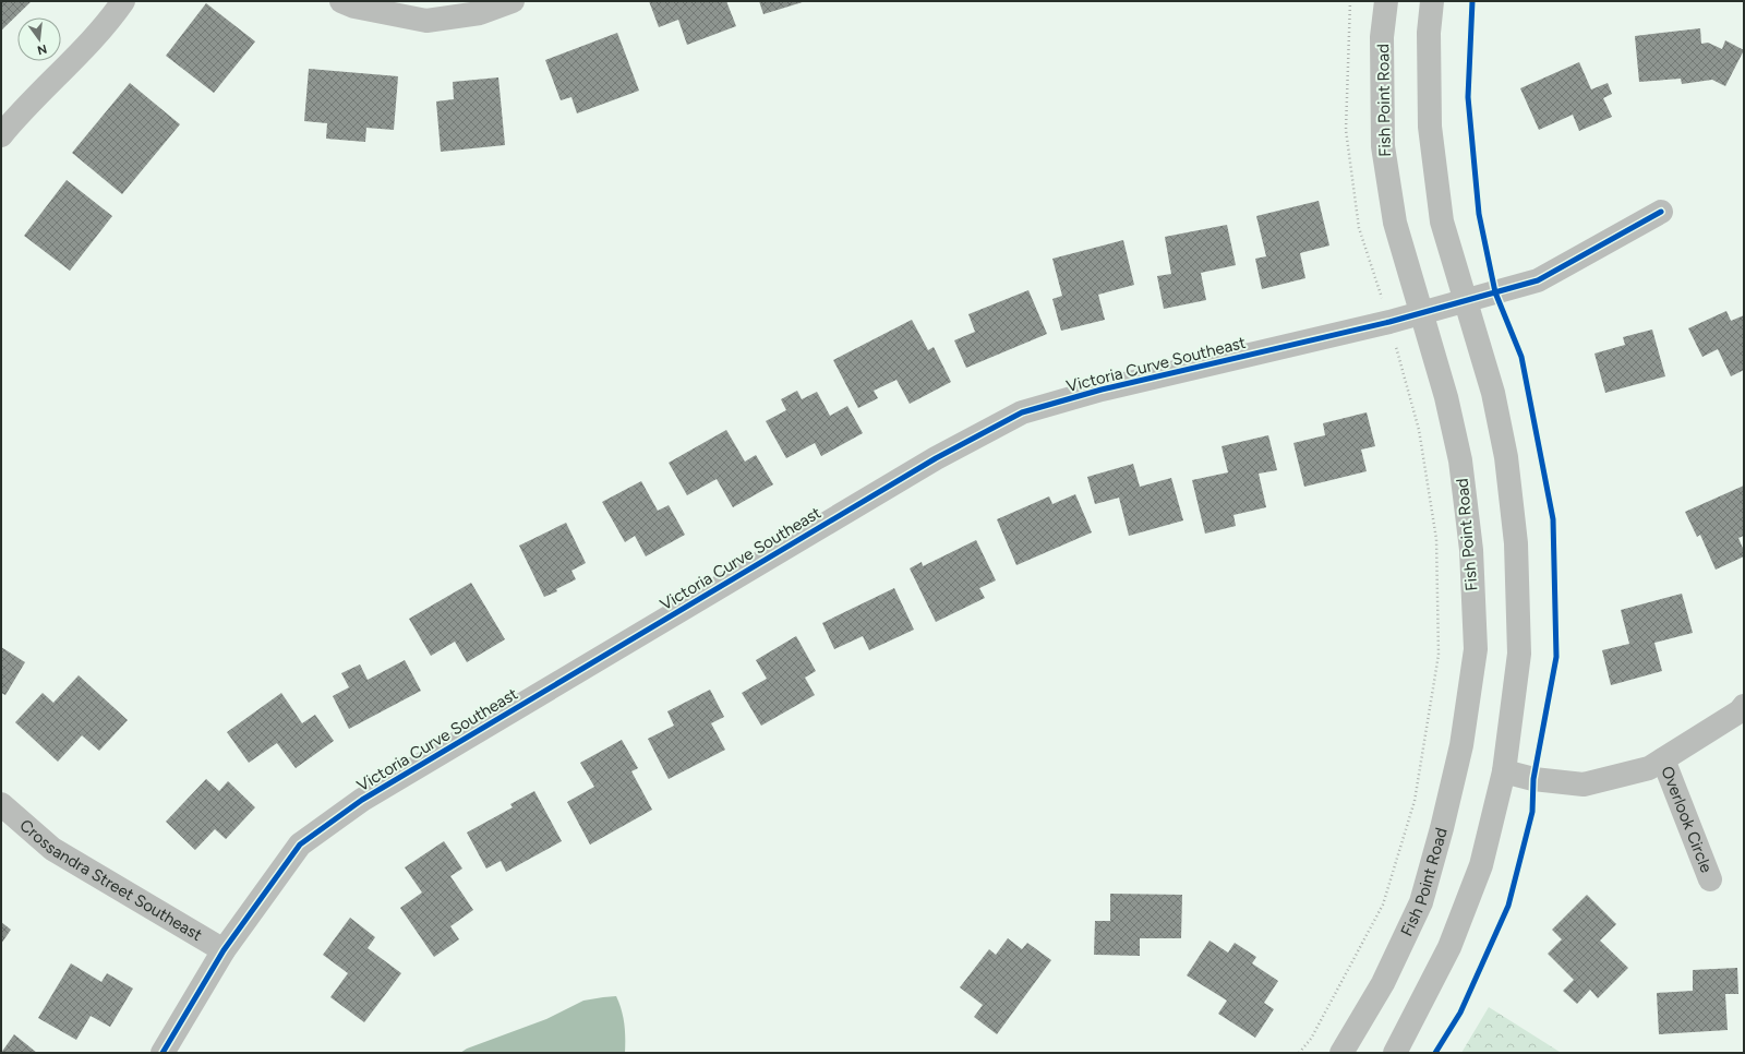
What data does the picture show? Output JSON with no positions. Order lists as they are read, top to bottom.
{
  "streets": {
    "street": [
      "Fish Point Road",
      "Victoria Curve Southeast",
      "Overlook Circle",
      "Crossandra Street Southeast"
    ]
  },
  "crossings": [
    ["Fish Point Road", "Victoria Curve Southeast"],
    ["Victoria Curve Southeast", "Crossandra Street Southeast"]
  ],
  "north": "bottom"
}
